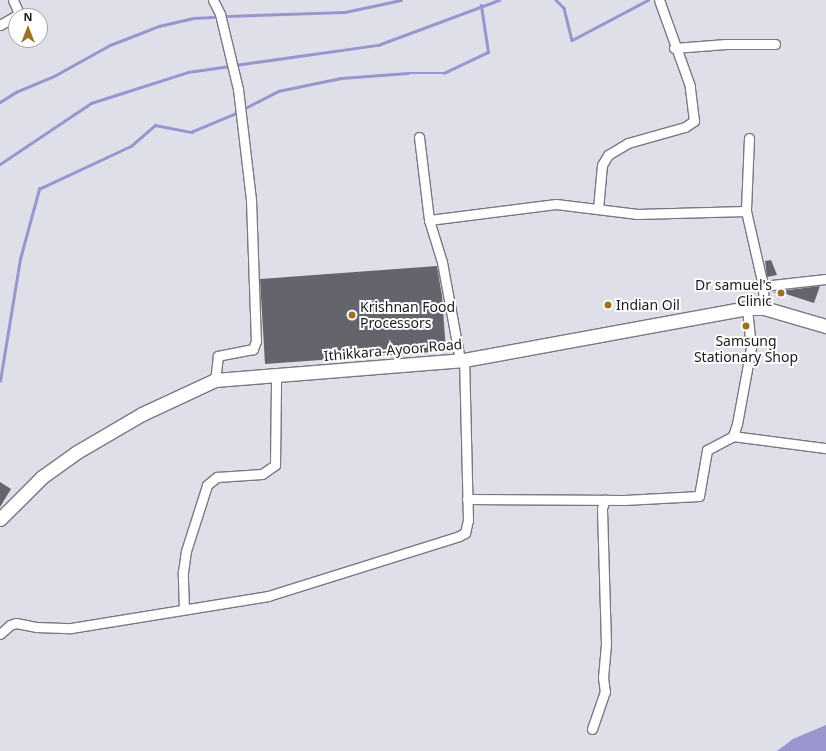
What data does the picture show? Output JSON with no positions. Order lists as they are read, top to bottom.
{
  "streets": {
    "main road": ["Ithikkara-Ayoor Road"]
  },
  "places": [
    "Dr samuel's Clinic",
    "Indian Oil",
    "Krishnan Food Processors",
    "Samsung Stationary Shop"
  ],
  "north": "top"
}
